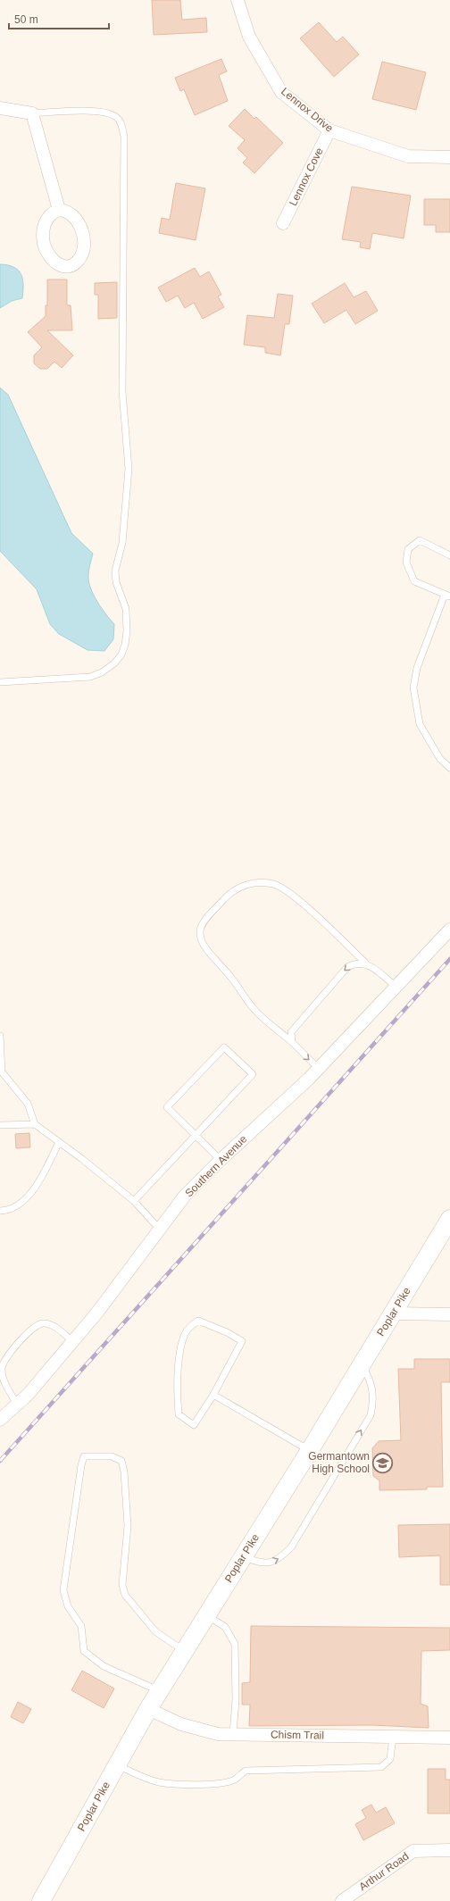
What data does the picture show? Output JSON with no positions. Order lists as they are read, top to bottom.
{
  "streets": {
    "main road": ["Poplar Pike"],
    "street": [
      "Lennox Drive",
      "Lennox Cove",
      "Southern Avenue",
      "Chism Trail",
      "Arthur Road"
    ]
  },
  "crossings": [
    ["Lennox Drive", "Lennox Cove"],
    ["Poplar Pike", "Chism Trail"]
  ],
  "places": {
    "school or university": ["Germantown High School"]
  },
  "scale_bar": "50 m"
}
